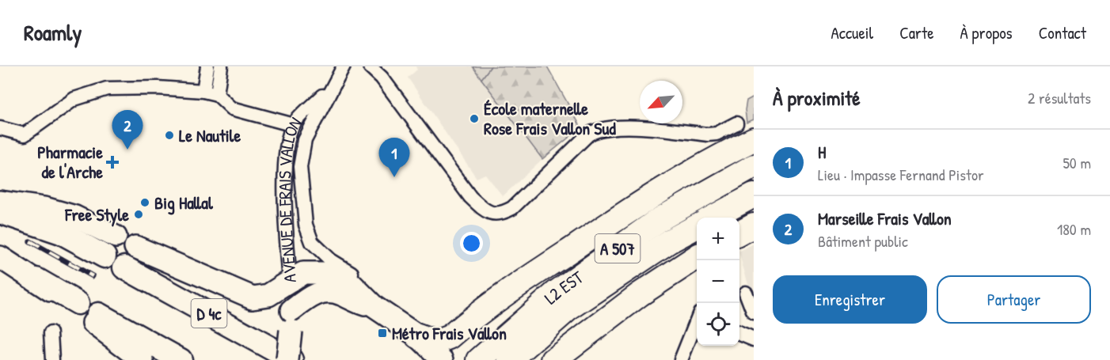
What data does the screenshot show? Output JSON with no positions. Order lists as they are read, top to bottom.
{
  "streets": {
    "highway": ["A 507", "L2 EST", "D 4c"],
    "main road": ["AVENUE DE FRAIS VALLON"]
  },
  "places": {
    "other": [
      "École maternelle Rose Frais Vallon Sud",
      "Le Nautile",
      "Big Hallal",
      "Free Style"
    ],
    "health": ["Pharmacie de l'Arche"],
    "transit": ["Métro Frais Vallon"]
  },
  "north": "bottom left",
  "page": {
    "header": "Roamly",
    "nav": [
      "Accueil",
      "Carte",
      "À propos",
      "Contact"
    ],
    "heading": ["À proximité", "2 résultats"],
    "pins": ["2", "1"],
    "list": [
      {
        "mark": "1",
        "name": "H",
        "note": "Lieu · Impasse Fernand Pistor",
        "value": "50 m"
      },
      {
        "mark": "2",
        "name": "Marseille Frais Vallon",
        "note": "Bâtiment public",
        "value": "180 m"
      }
    ],
    "map_buttons": ["+", "−"],
    "buttons": ["Enregistrer", "Partager"]
  }
}
